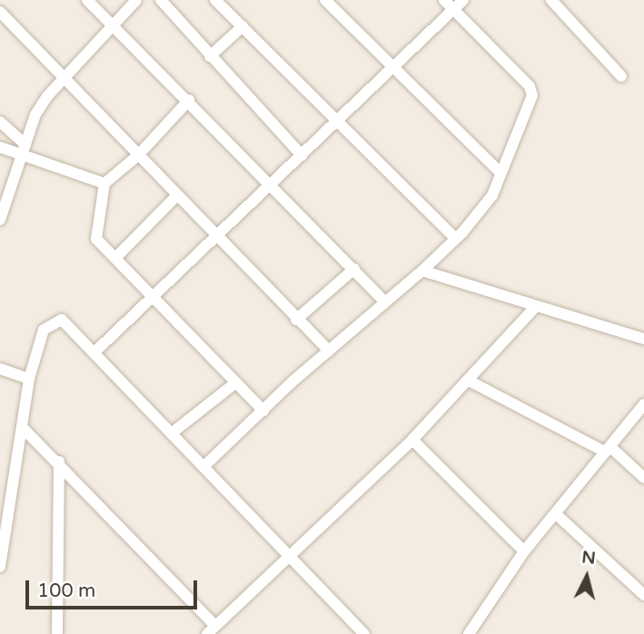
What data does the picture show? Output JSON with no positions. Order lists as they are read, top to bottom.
{
  "scale_bar": "100 m",
  "north": "top"
}
